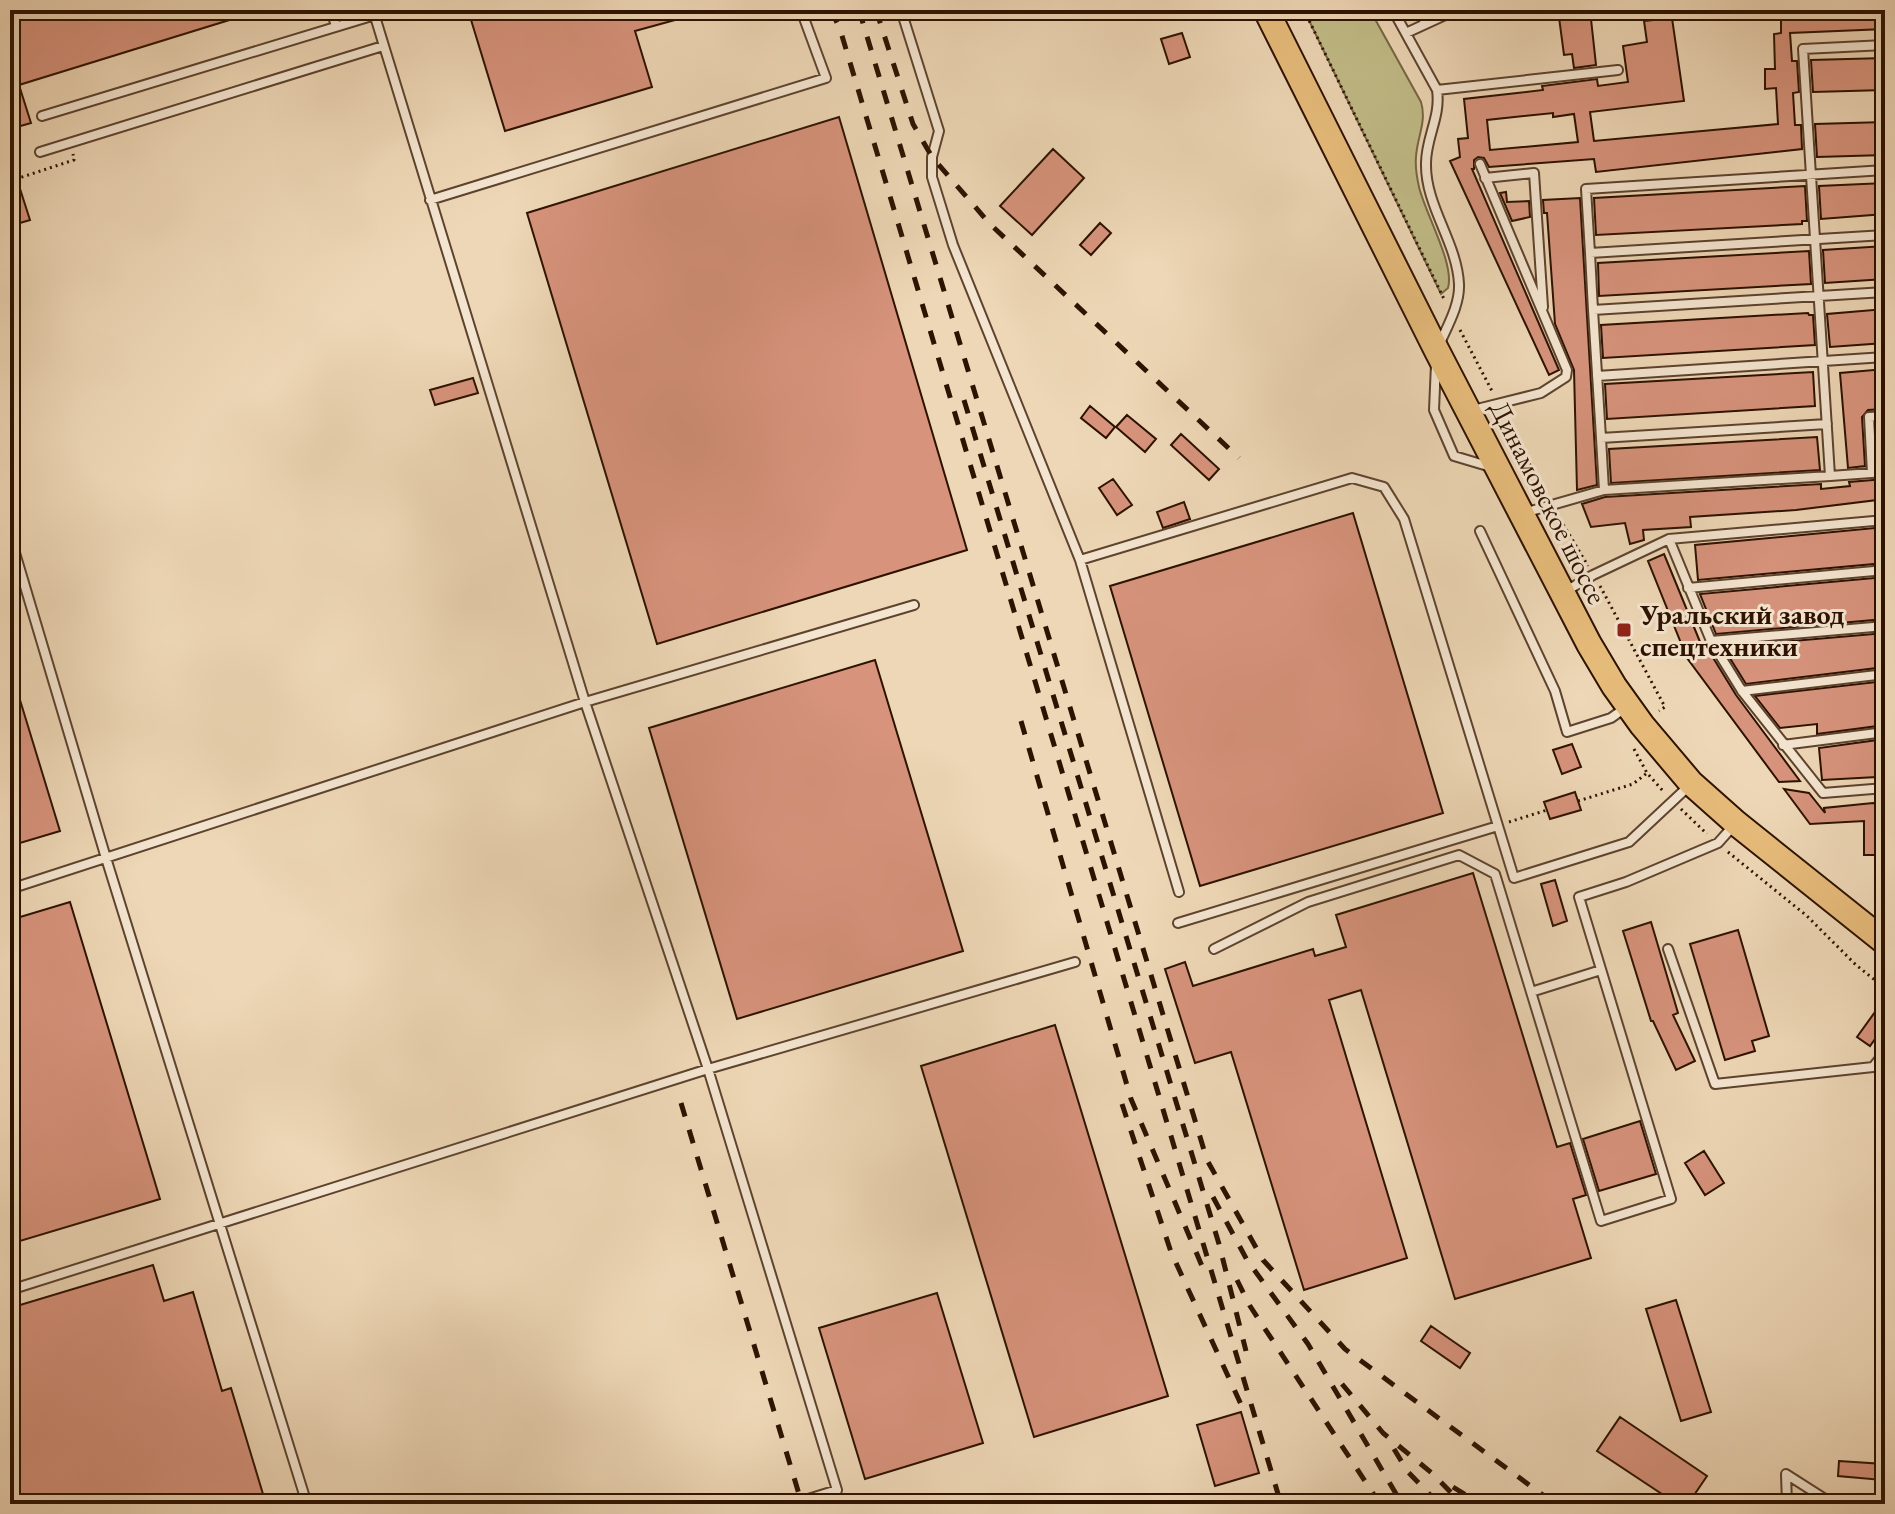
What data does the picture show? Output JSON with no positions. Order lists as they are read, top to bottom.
{
  "streets": {
    "main road": ["Динамовское шоссе"]
  },
  "places": {
    "transit": ["Уральский завод спецтехники"]
  }
}
